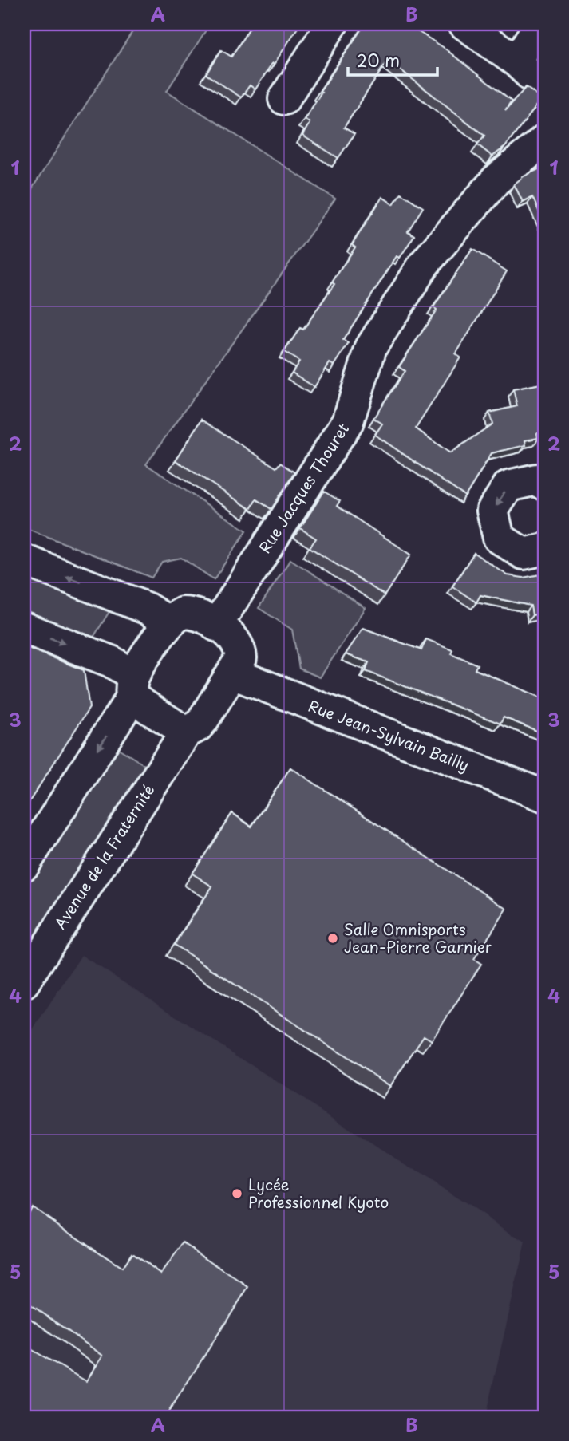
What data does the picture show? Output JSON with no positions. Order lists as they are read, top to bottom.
{
  "streets": {
    "street": ["Rue Jacques Thouret", "Rue Jean-Sylvain Bailly", "Avenue de la Fraternité"]
  },
  "crossings": [
    ["Rue Jacques Thouret", "Rue Jean-Sylvain Bailly"],
    ["Rue Jacques Thouret", "Avenue de la Fraternité"],
    ["Rue Jean-Sylvain Bailly", "Avenue de la Fraternité"]
  ],
  "places": ["Salle Omnisports Jean-Pierre Garnier", "Lycée Professionnel Kyoto"],
  "scale_bar": "20 m",
  "grid": {
    "columns": ["A", "B"],
    "rows": [
      "1",
      "2",
      "3",
      "4",
      "5"
    ]
  }
}
